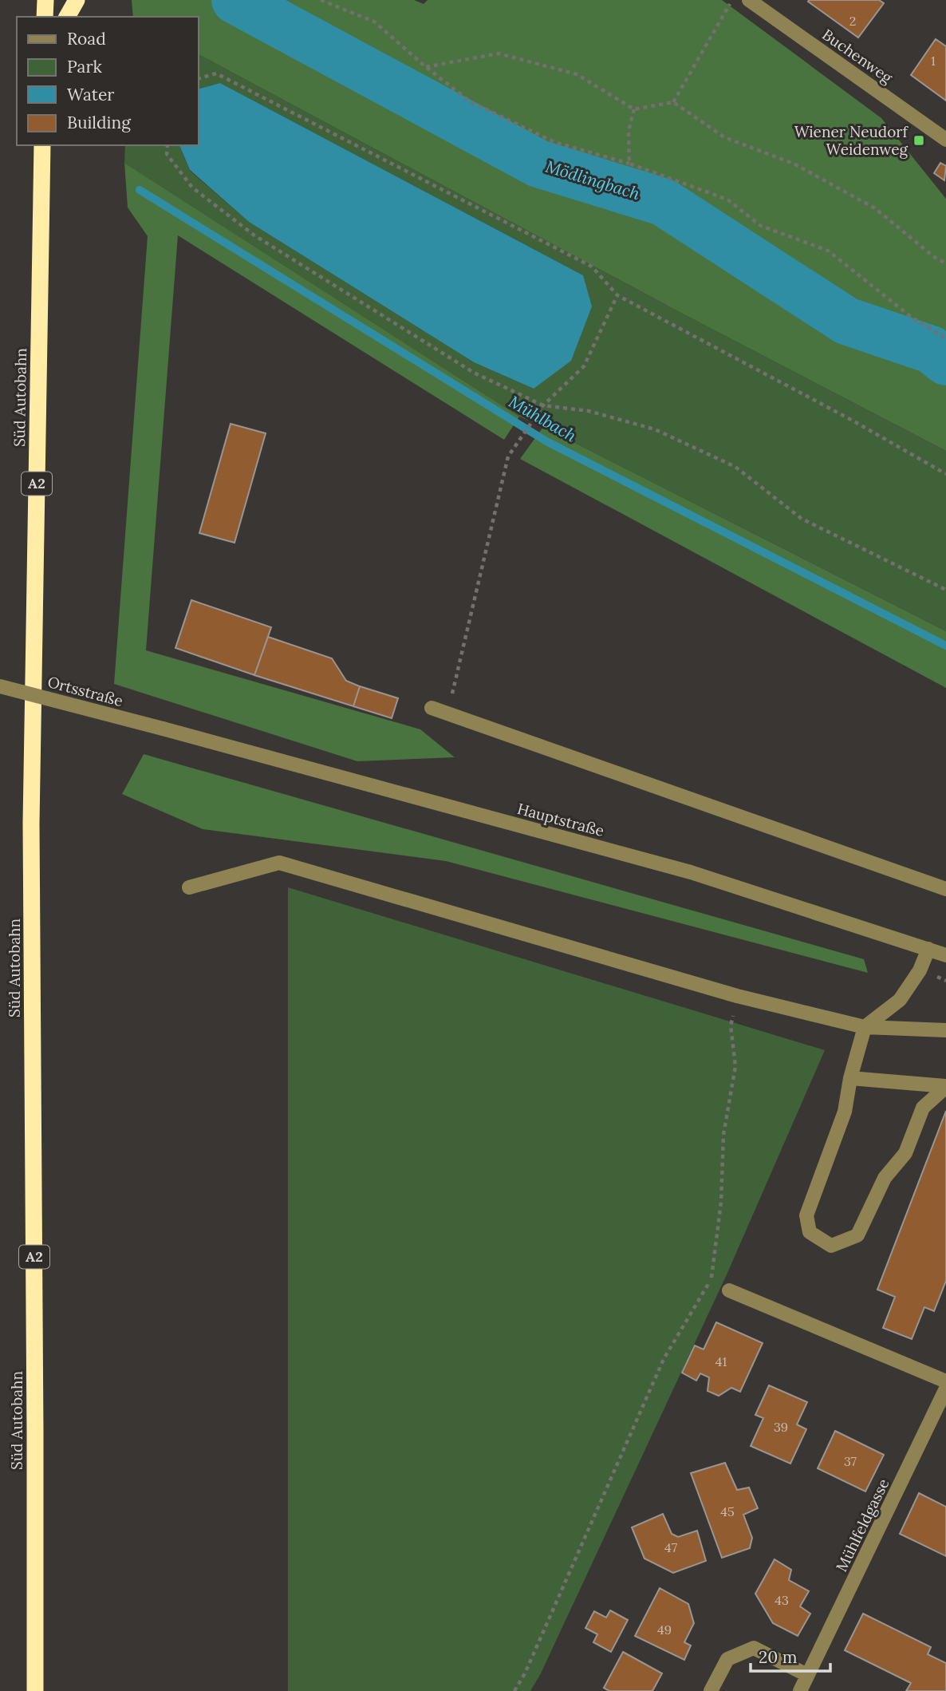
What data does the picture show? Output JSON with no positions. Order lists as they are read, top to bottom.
{
  "streets": {
    "highway": ["Süd Autobahn", "A2"],
    "street": [
      "Buchenweg",
      "Ortsstraße",
      "Hauptstraße",
      "Mühlfeldgasse"
    ]
  },
  "crossings": [
    ["Ortsstraße", "Hauptstraße"]
  ],
  "water": ["Mödlingbach", "Mühlbach"],
  "places": {
    "transit": ["Wiener Neudorf Weidenweg"]
  },
  "house_numbers": [
    "2",
    "1",
    "41",
    "39",
    "37",
    "45",
    "47",
    "43",
    "49"
  ],
  "legend": [
    "Road",
    "Park",
    "Water",
    "Building"
  ],
  "scale_bar": "20 m"
}
